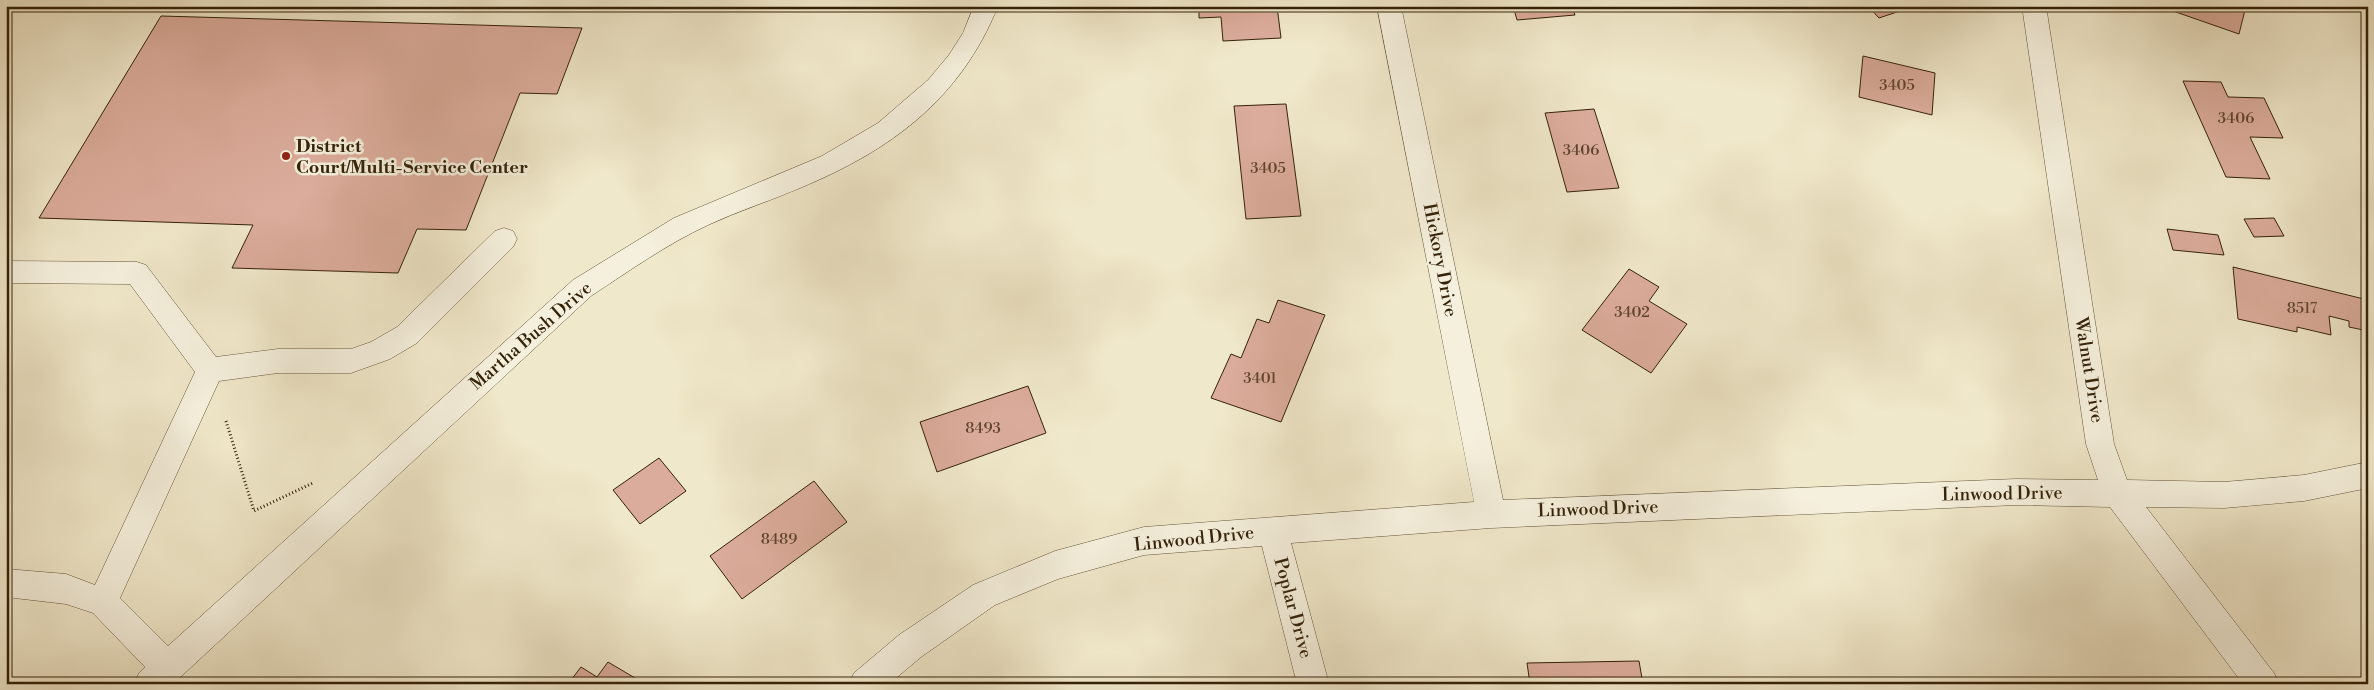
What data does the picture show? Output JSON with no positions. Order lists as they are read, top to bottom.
{
  "streets": {
    "street": [
      "Hickory Drive",
      "Martha Bush Drive",
      "Walnut Drive",
      "Linwood Drive",
      "Poplar Drive"
    ]
  },
  "crossings": [
    ["Hickory Drive", "Linwood Drive"],
    ["Walnut Drive", "Linwood Drive"],
    ["Linwood Drive", "Poplar Drive"]
  ],
  "places": ["District Court/Multi-Service Center"],
  "house_numbers": [
    "3405",
    "3406",
    "3406",
    "3405",
    "8517",
    "3402",
    "3401",
    "8493",
    "8489"
  ]
}
